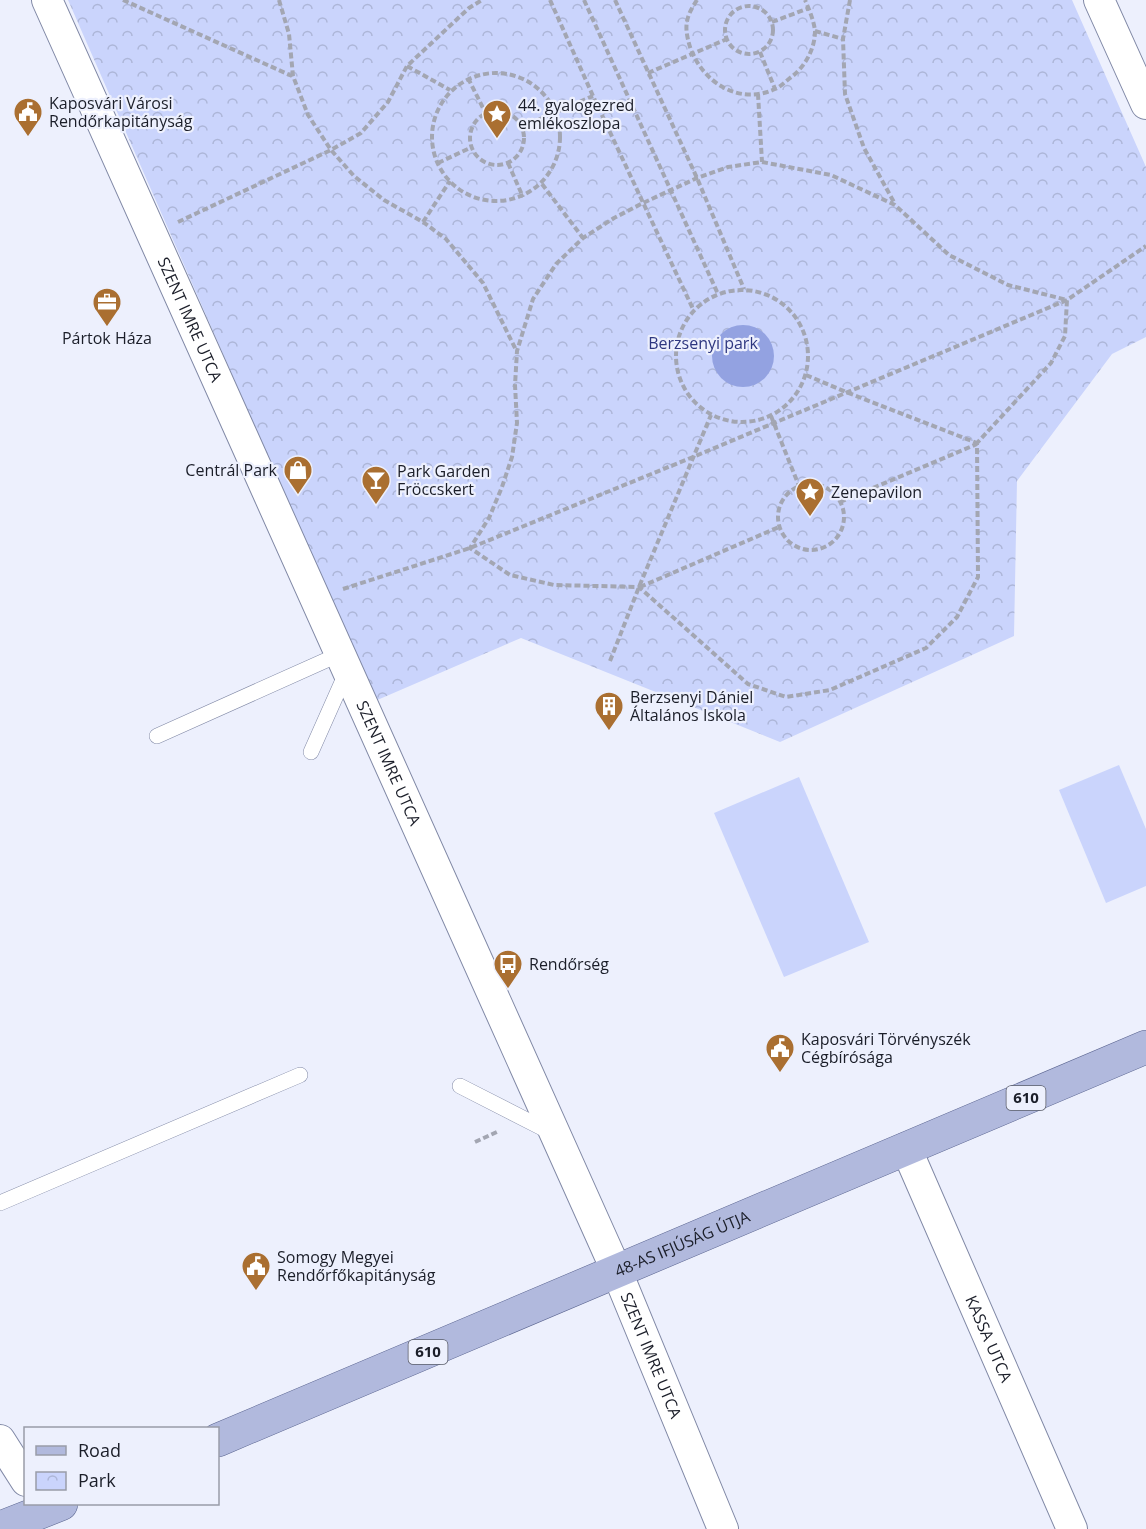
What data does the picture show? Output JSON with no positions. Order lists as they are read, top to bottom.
{
  "streets": {
    "main road": ["610", "48-AS IFJÚSÁG ÚTJA"],
    "street": ["SZENT IMRE UTCA", "KASSA UTCA"]
  },
  "crossings": [
    ["SZENT IMRE UTCA", "48-AS IFJÚSÁG ÚTJA"],
    ["48-AS IFJÚSÁG ÚTJA", "KASSA UTCA"]
  ],
  "parks": ["Berzsenyi park"],
  "places": {
    "public building": ["Kaposvári Városi Rendőrkapitányság", "Kaposvári Törvényszék Cégbírósága", "Somogy Megyei Rendőrfőkapitányság"],
    "place": ["44. gyalogezred emlékoszlopa", "Zenepavilon"],
    "office": ["Pártok Háza"],
    "shop": ["Centrál Park"],
    "bar": ["Park Garden Fröccskert"],
    "building": ["Berzsenyi Dániel Általános Iskola"],
    "bus stop": ["Rendőrség"]
  },
  "legend": ["Road", "Park"]
}
